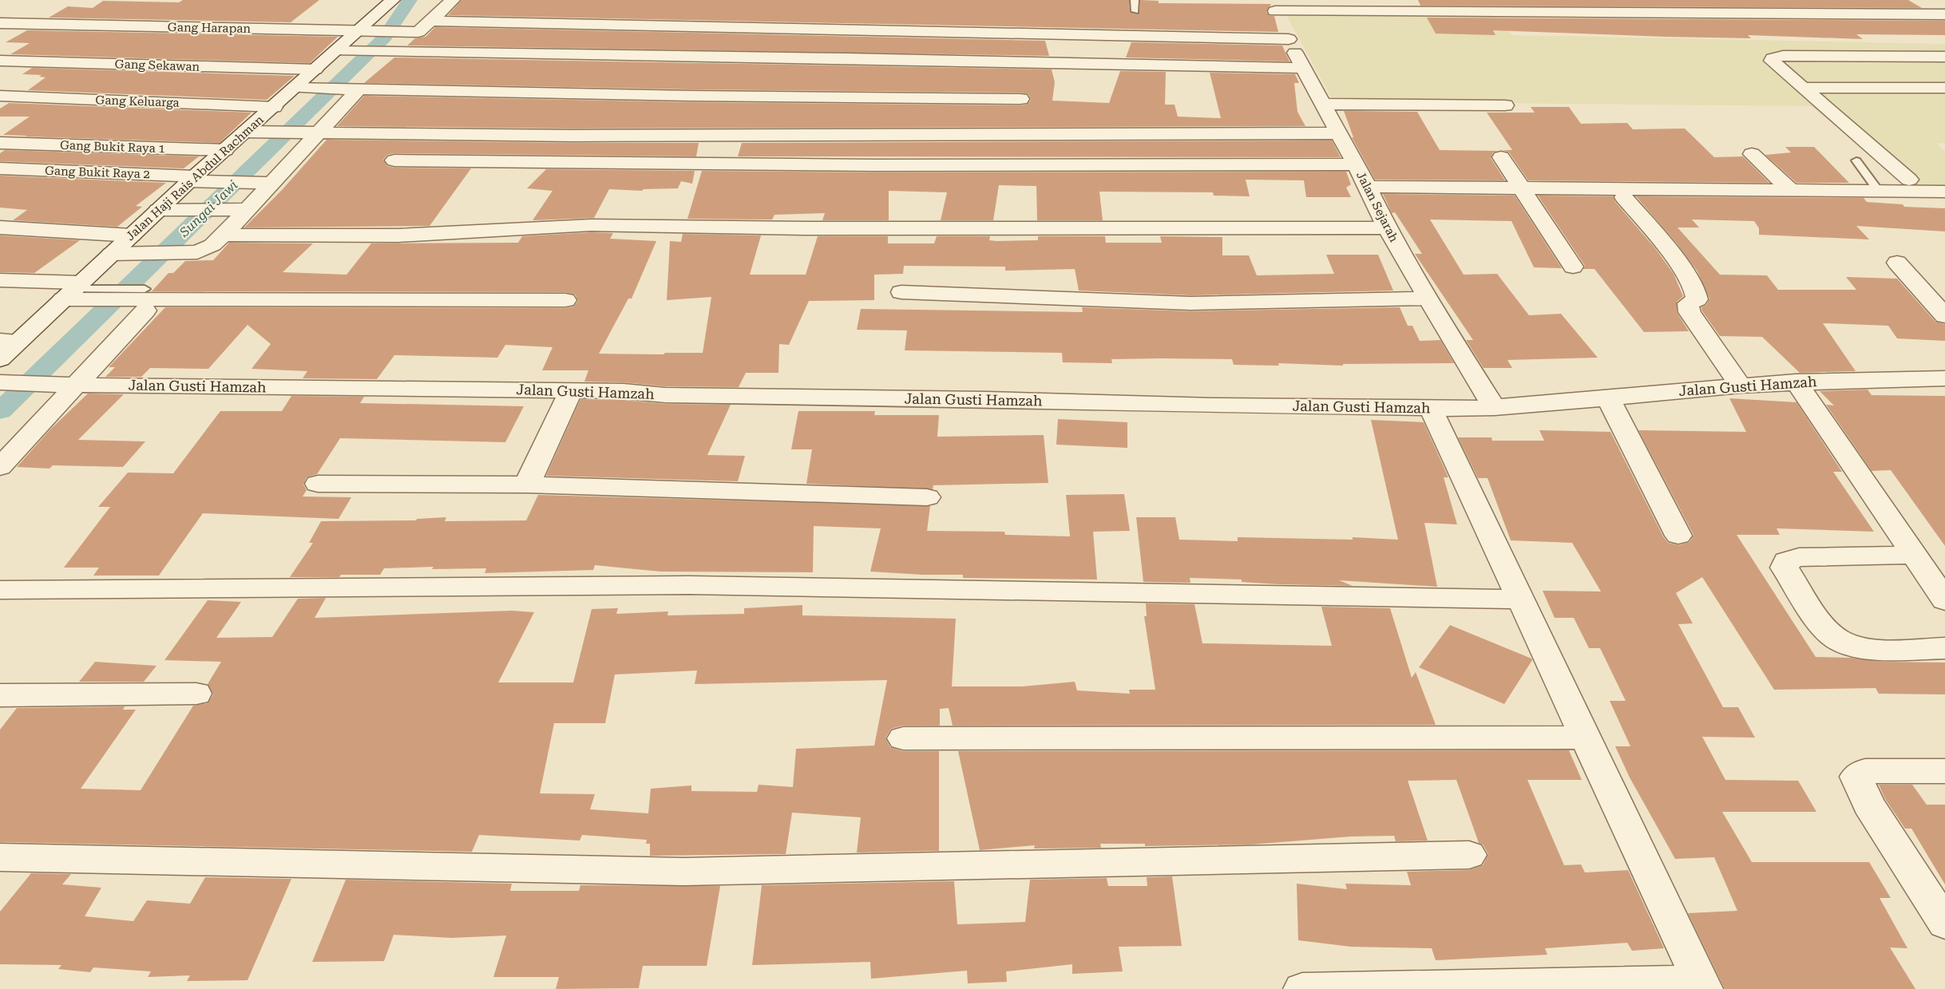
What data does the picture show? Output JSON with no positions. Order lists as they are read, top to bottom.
{
  "streets": {
    "street": [
      "Gang Harapan",
      "Gang Sekawan",
      "Gang Keluarga",
      "Gang Bukit Raya 1",
      "Gang Bukit Raya 2",
      "Jalan Haji Rais Abdul Rachman",
      "Jalan Sejarah",
      "Jalan Gusti Hamzah"
    ]
  },
  "crossings": [
    ["Gang Harapan", "Jalan Haji Rais Abdul Rachman"],
    ["Gang Sekawan", "Jalan Haji Rais Abdul Rachman"],
    ["Gang Keluarga", "Jalan Haji Rais Abdul Rachman"],
    ["Gang Bukit Raya 1", "Jalan Haji Rais Abdul Rachman"],
    ["Gang Bukit Raya 2", "Jalan Haji Rais Abdul Rachman"],
    ["Jalan Sejarah", "Jalan Gusti Hamzah"]
  ],
  "water": ["Sungai Jawi"]
}
